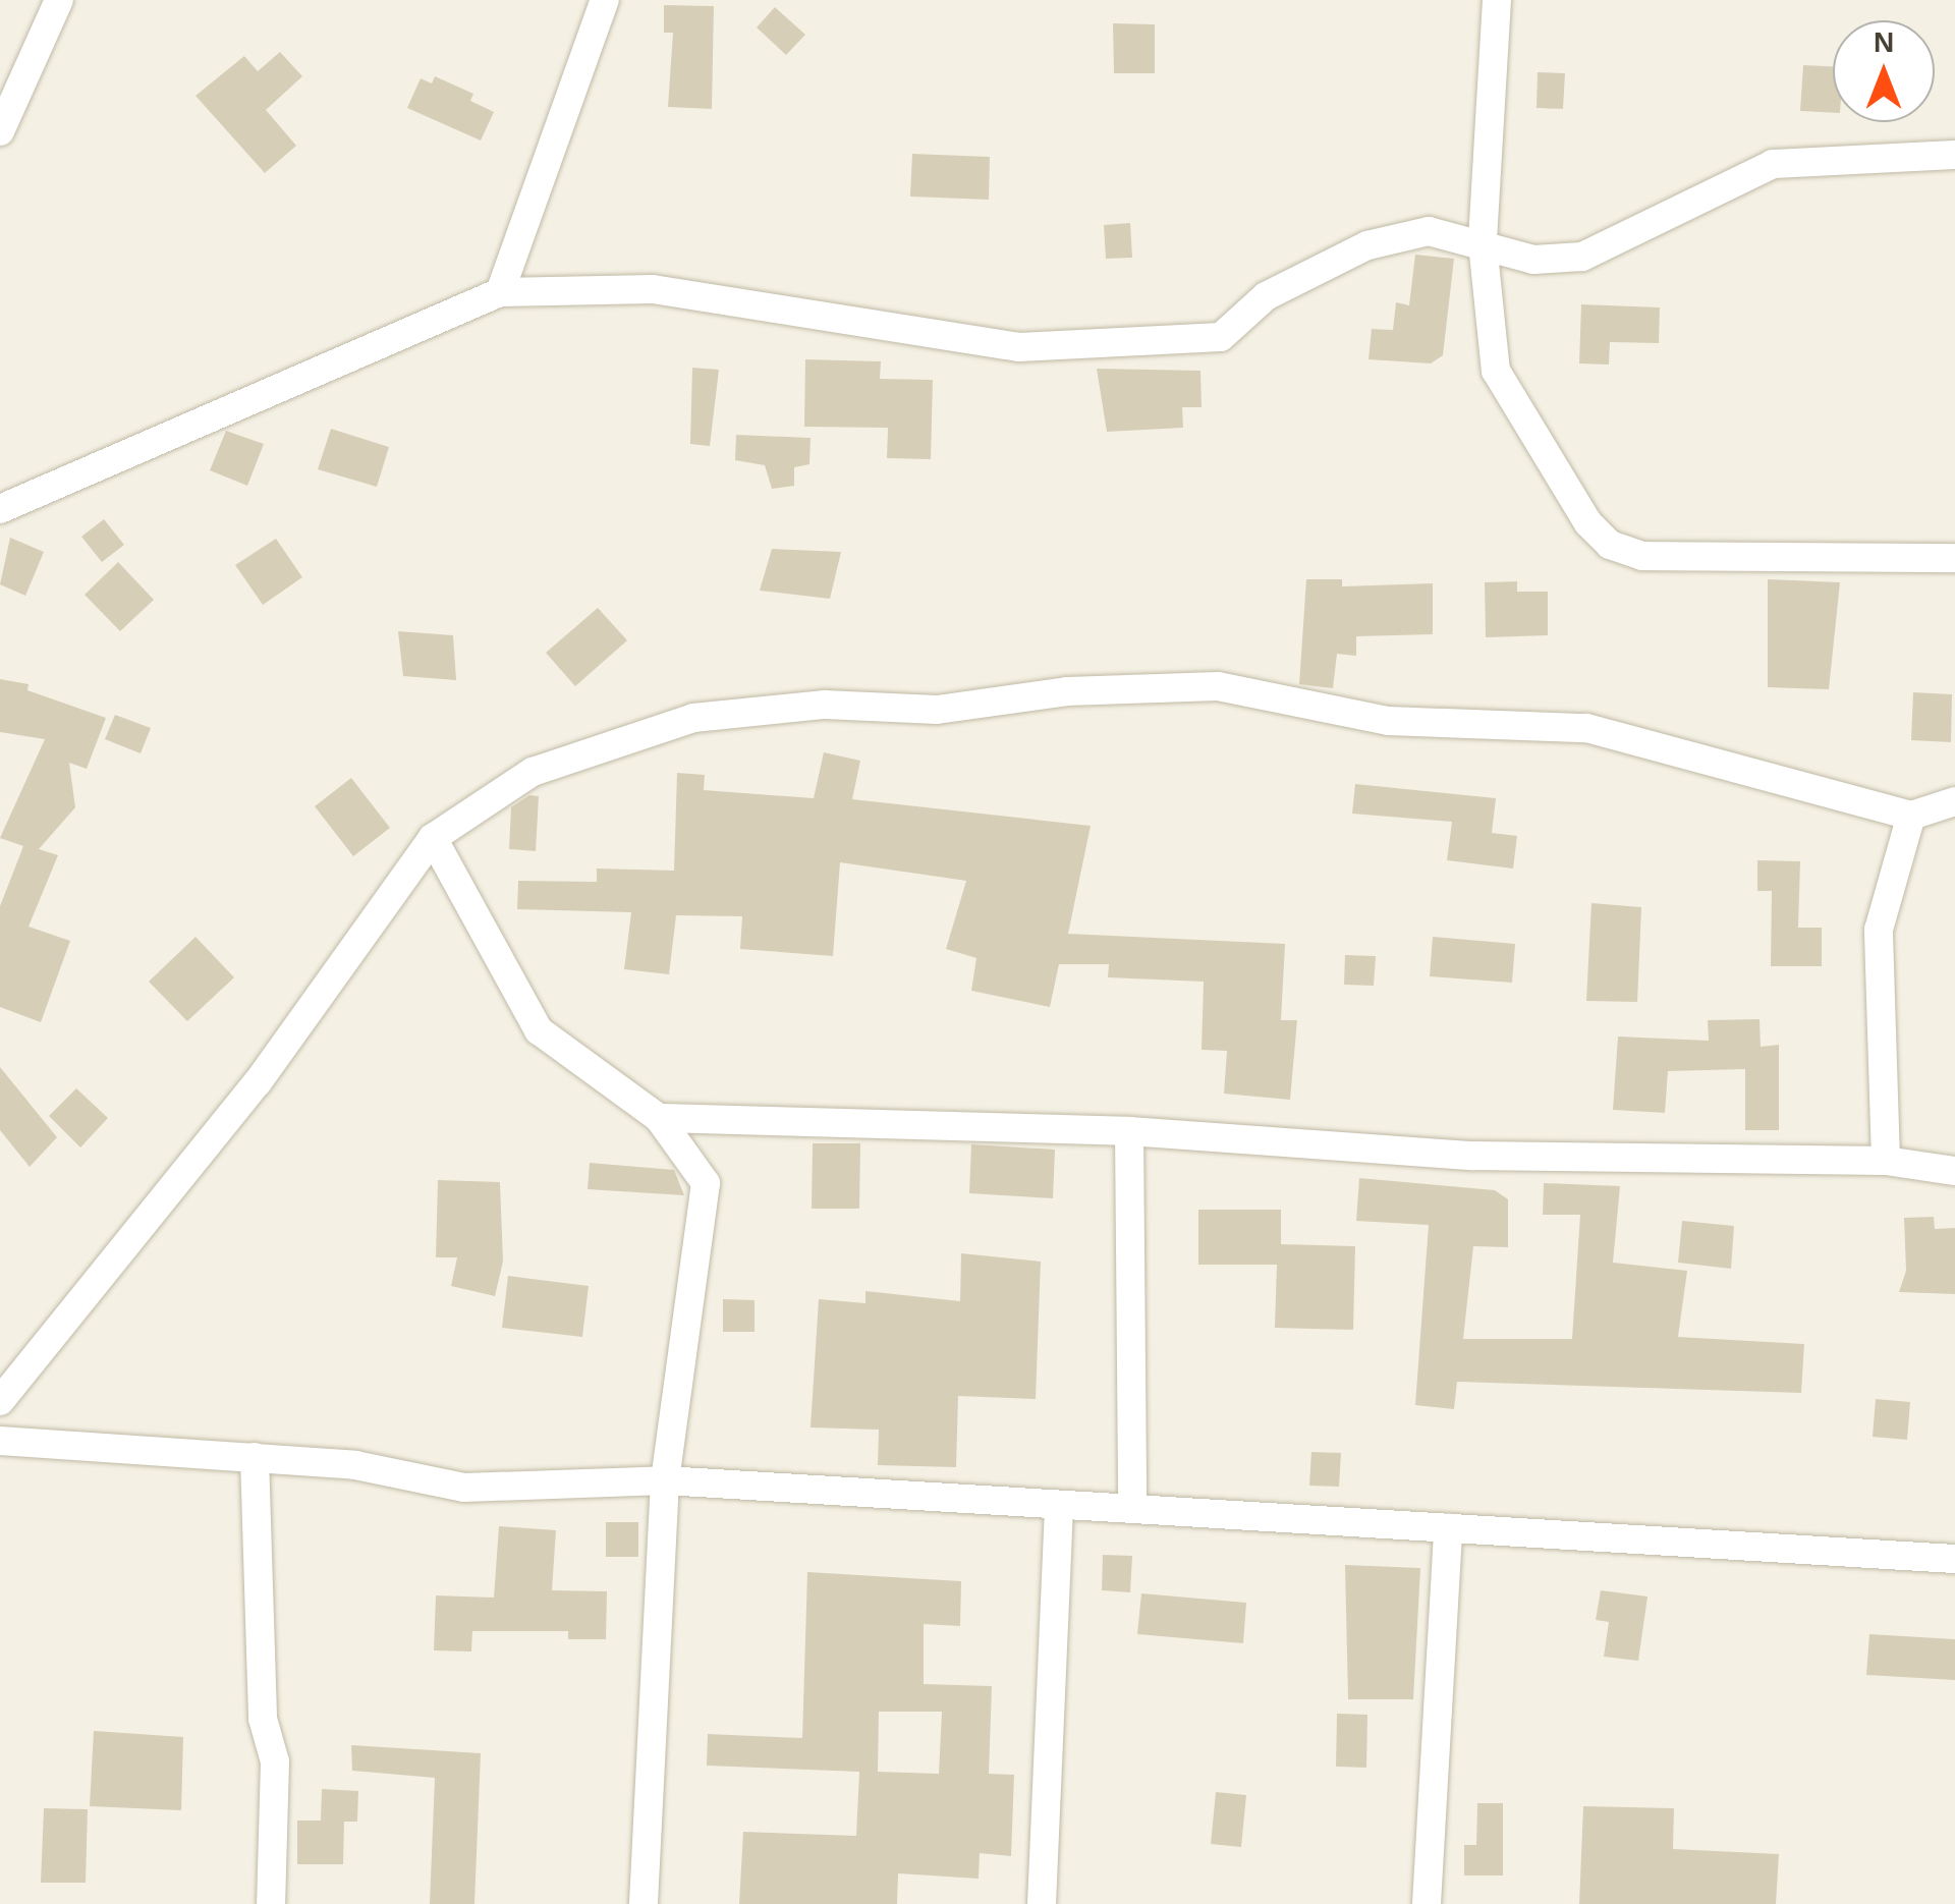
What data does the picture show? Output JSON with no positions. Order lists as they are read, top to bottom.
{
  "north": "top"
}
